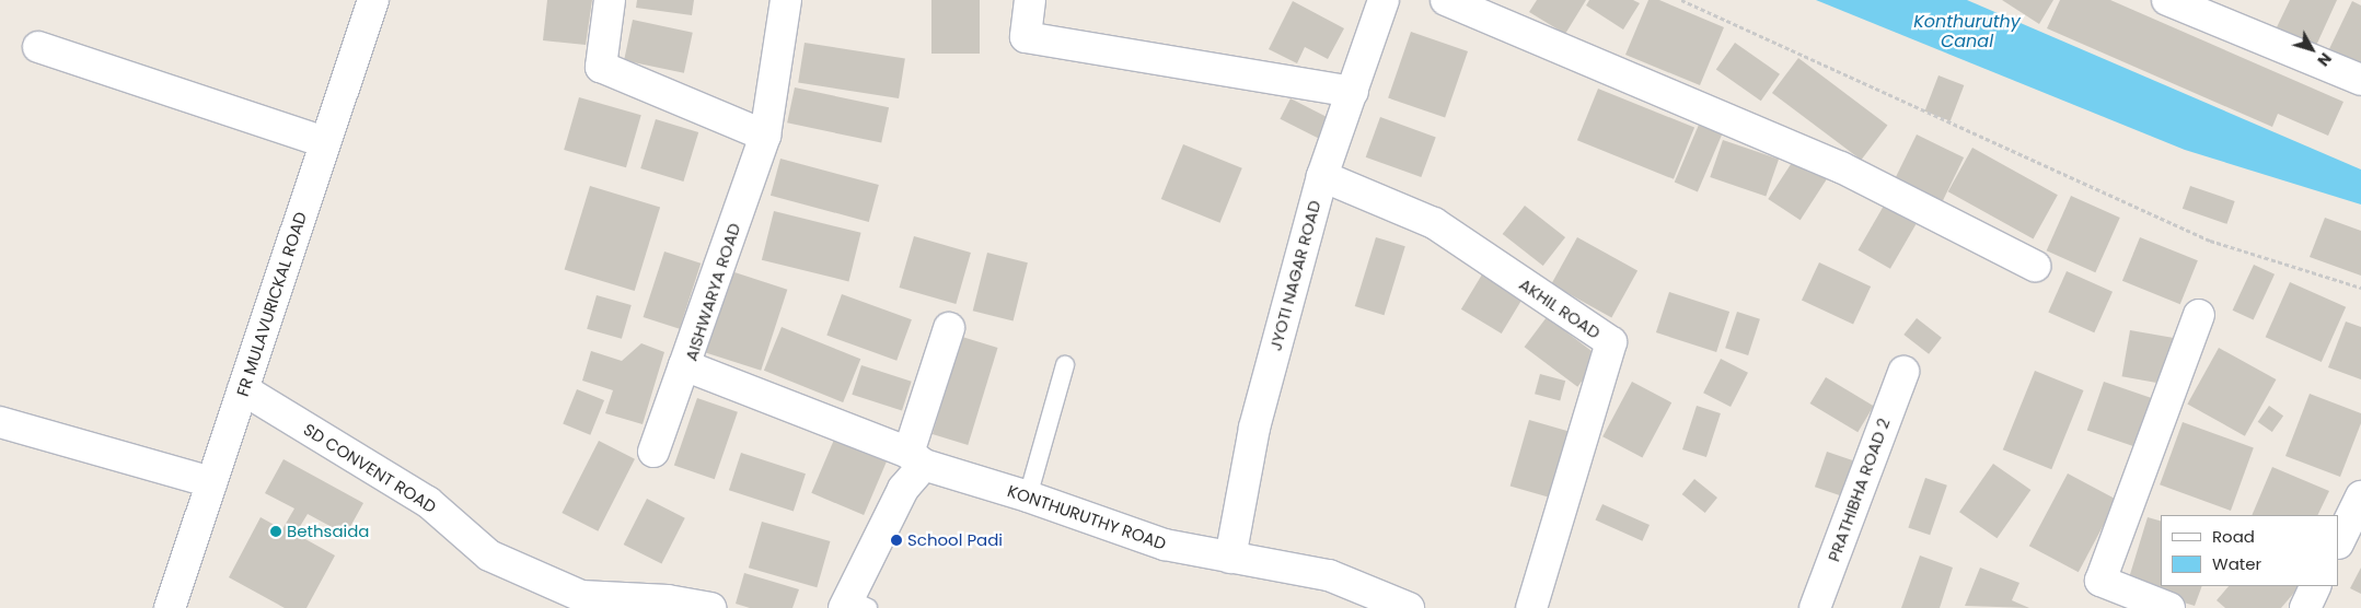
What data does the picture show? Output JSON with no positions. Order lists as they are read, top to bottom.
{
  "streets": {
    "street": [
      "JYOTI NAGAR ROAD",
      "AISHWARYA ROAD",
      "FR MULAVURICKAL ROAD",
      "AKHIL ROAD",
      "SD CONVENT ROAD",
      "PRATHIBHA ROAD 2",
      "KONTHURUTHY ROAD"
    ]
  },
  "crossings": [
    ["JYOTI NAGAR ROAD", "AKHIL ROAD"],
    ["JYOTI NAGAR ROAD", "KONTHURUTHY ROAD"],
    ["AISHWARYA ROAD", "KONTHURUTHY ROAD"],
    ["FR MULAVURICKAL ROAD", "SD CONVENT ROAD"]
  ],
  "water": ["Konthuruthy Canal"],
  "places": ["Bethsaida", "School Padi"],
  "legend": ["Road", "Water"],
  "north": "bottom right"
}
